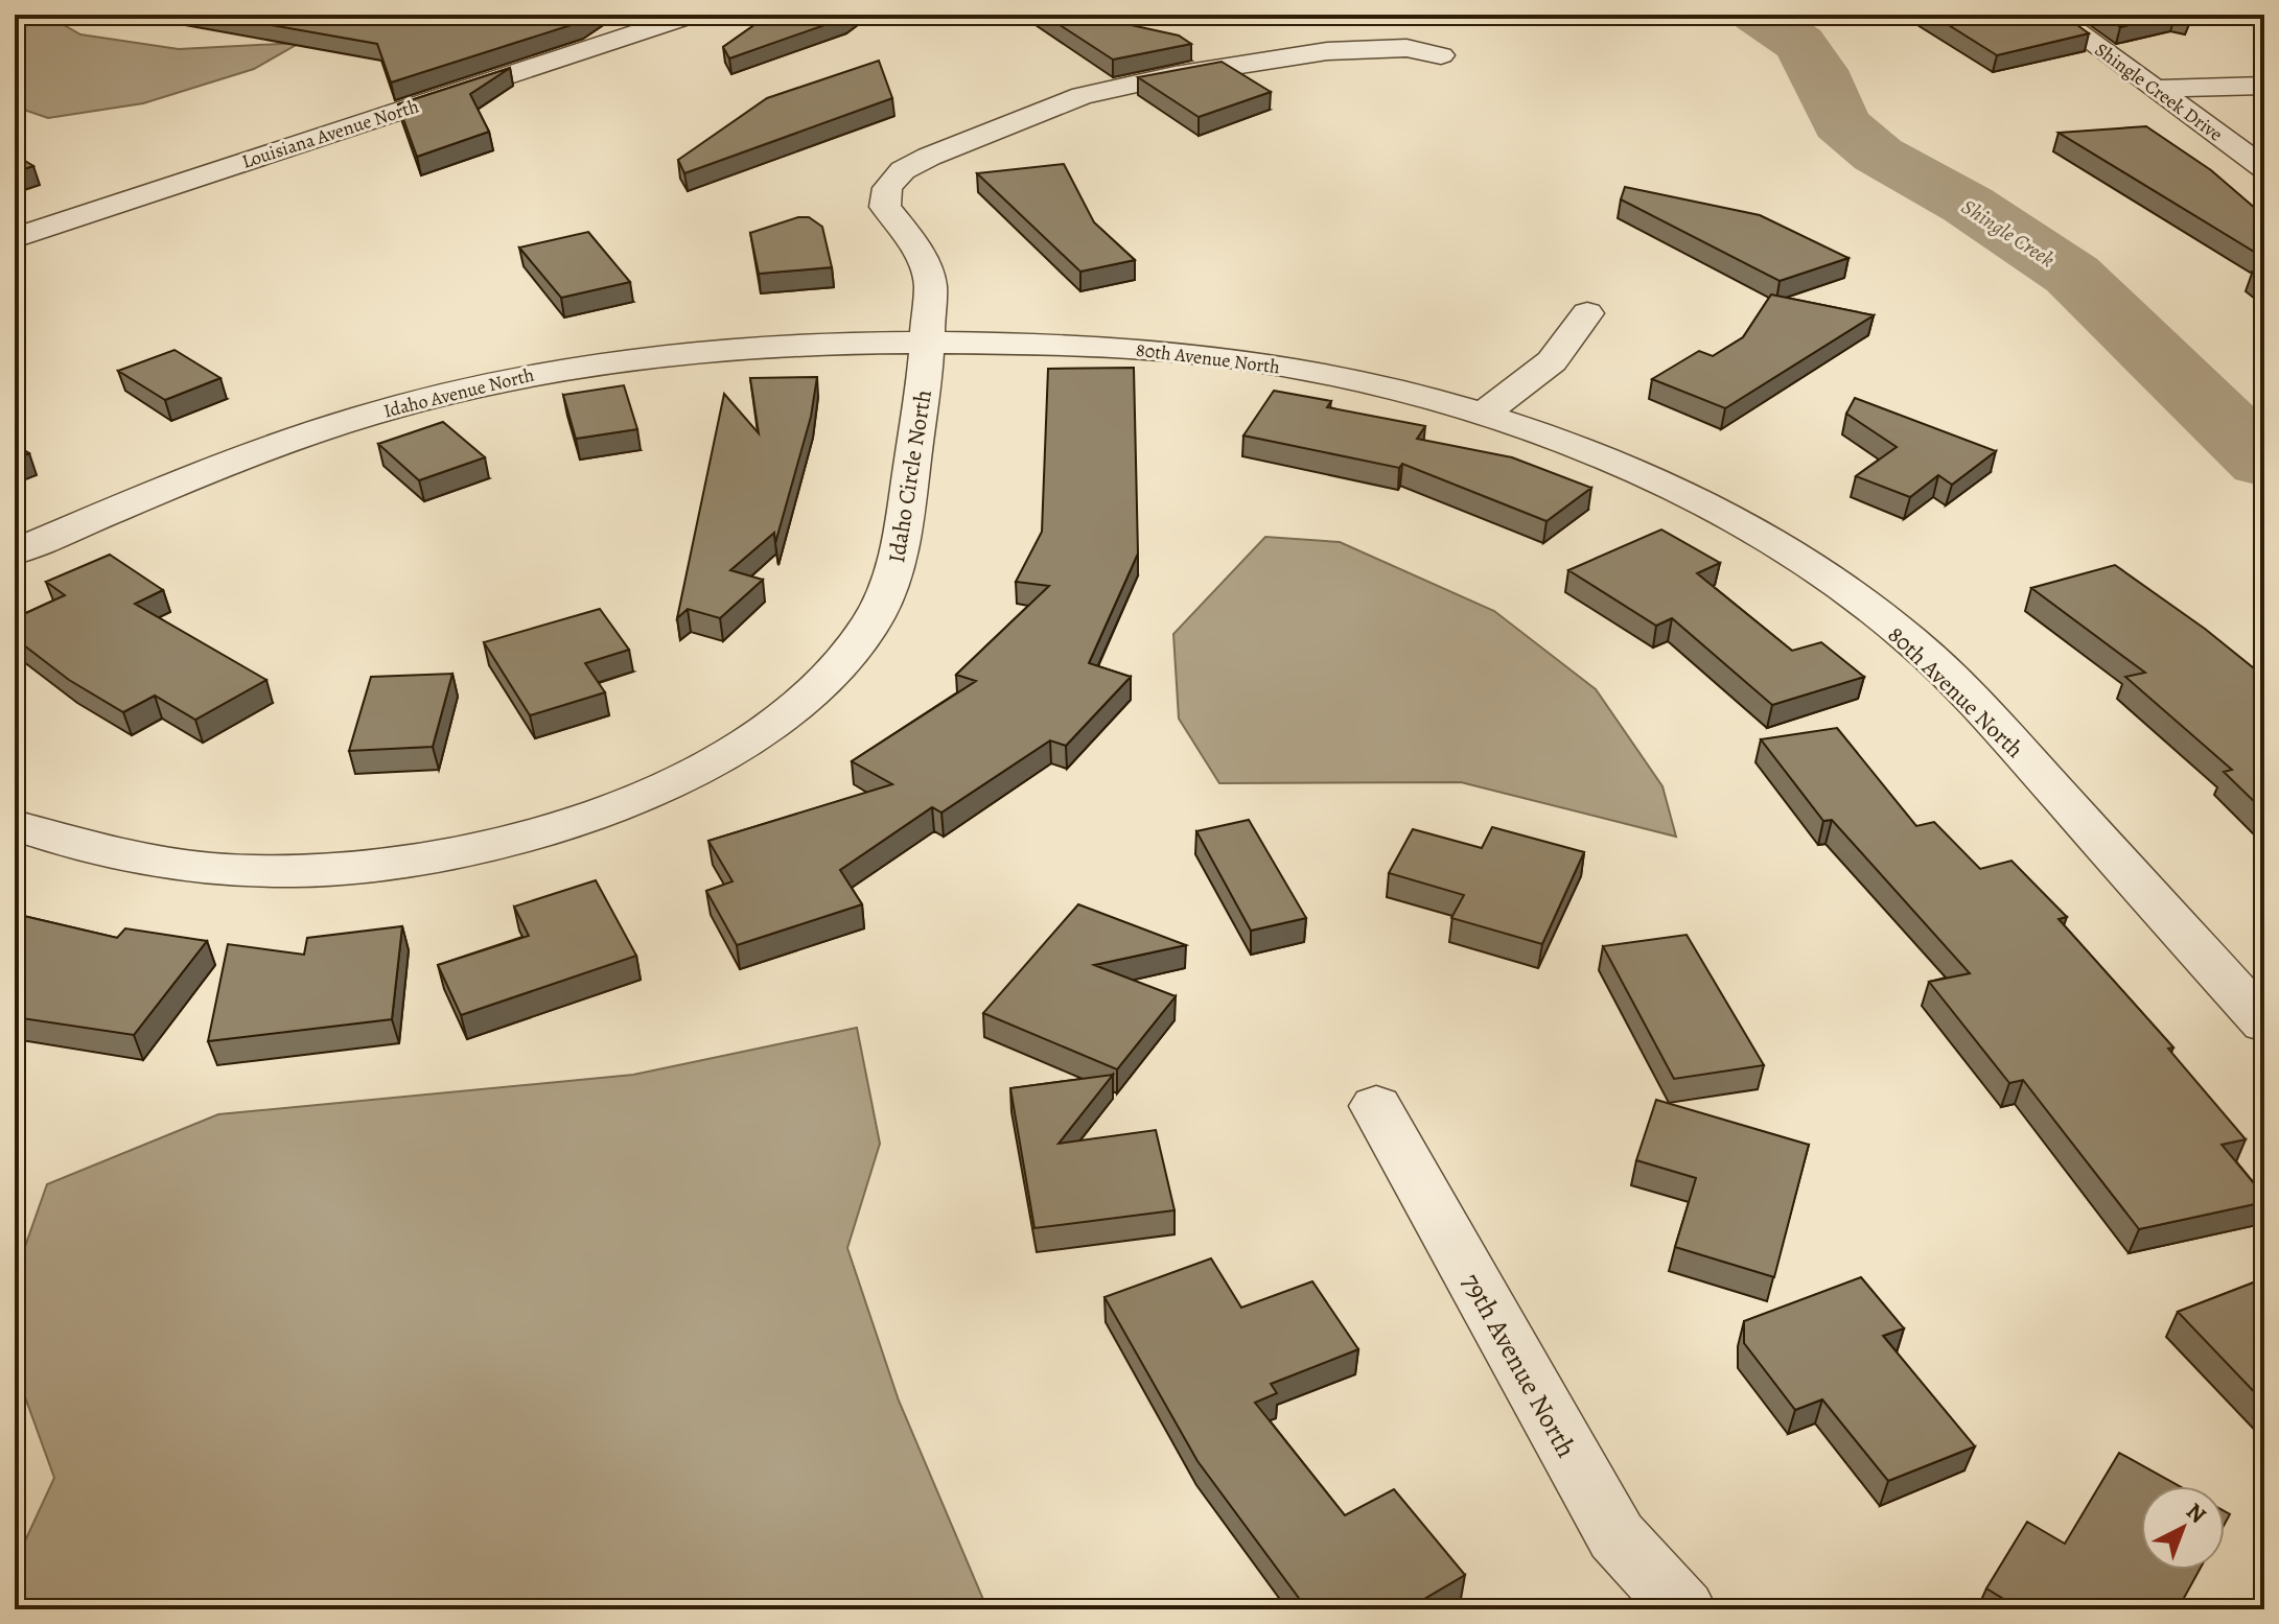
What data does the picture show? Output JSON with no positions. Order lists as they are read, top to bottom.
{
  "streets": {
    "street": [
      "Shingle Creek Drive",
      "Louisiana Avenue North",
      "80th Avenue North",
      "Idaho Avenue North",
      "Idaho Circle North",
      "79th Avenue North"
    ]
  },
  "crossings": [
    ["80th Avenue North", "Idaho Avenue North"],
    ["80th Avenue North", "Idaho Circle North"],
    ["Idaho Avenue North", "Idaho Circle North"]
  ],
  "water": ["Shingle Creek"],
  "north": "top right"
}
